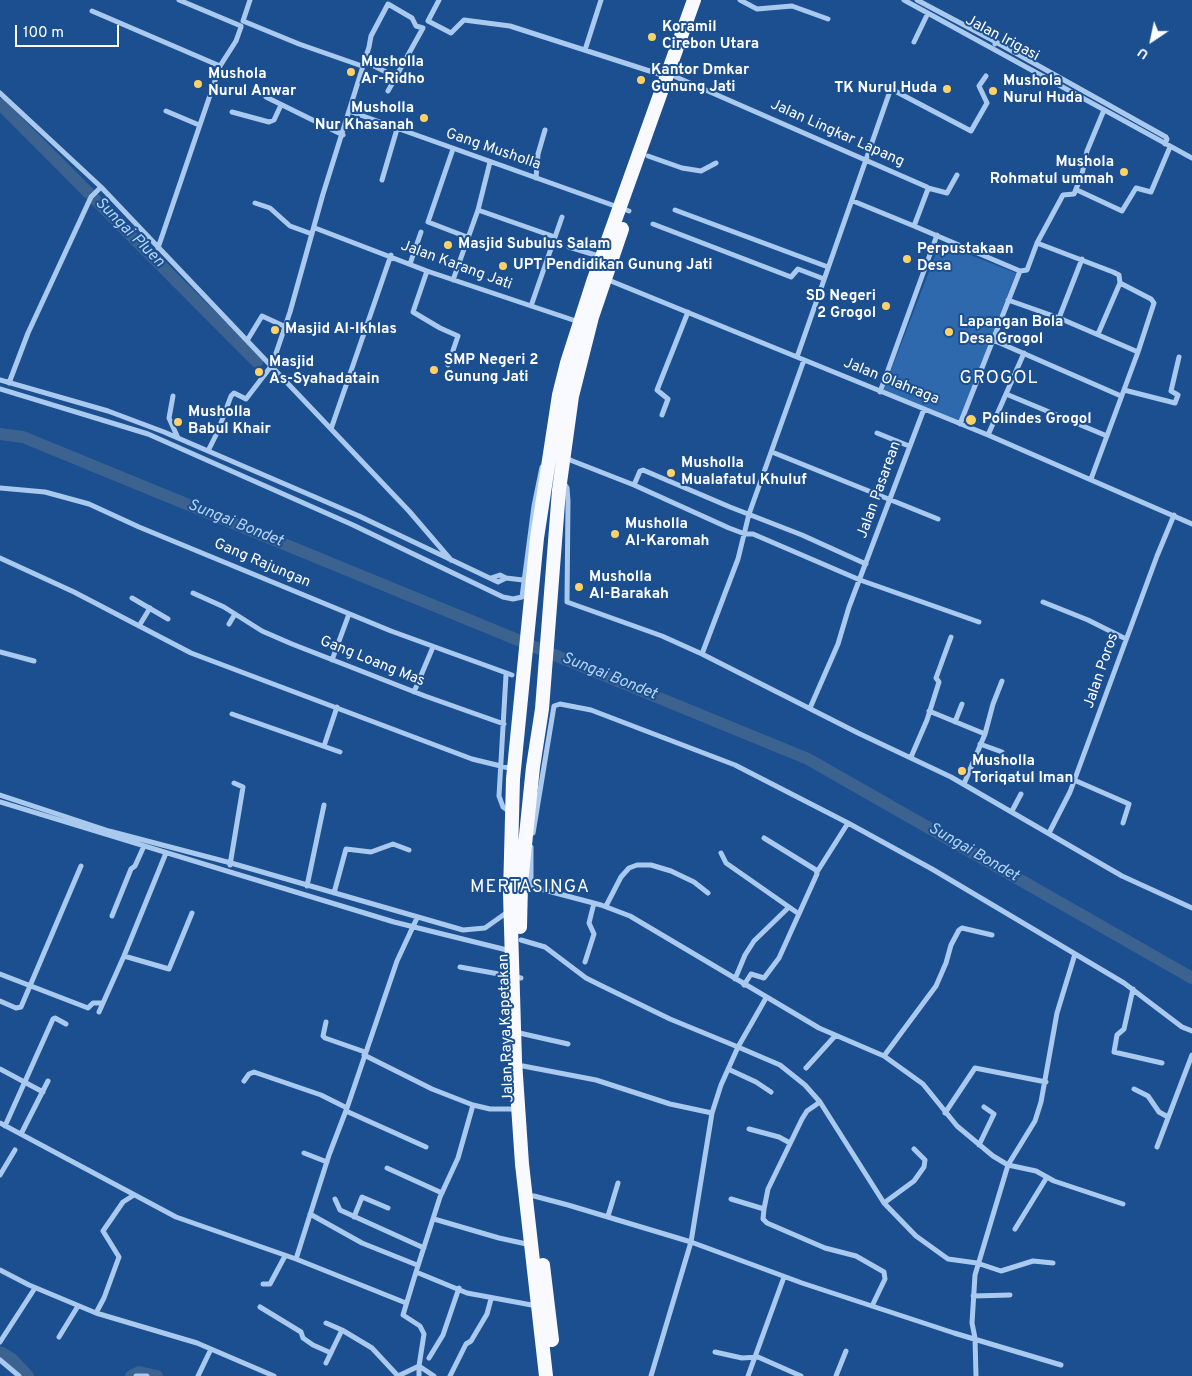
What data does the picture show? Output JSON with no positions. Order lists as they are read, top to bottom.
{
  "streets": {
    "highway": ["Jalan Raya Kapetakan"],
    "street": [
      "Jalan Irigasi",
      "Jalan Lingkar Lapang",
      "Gang Musholla",
      "Jalan Karang Jati",
      "Jalan Olahraga",
      "Jalan Pasarean",
      "Gang Rajungan",
      "Gang Loang Mas",
      "Jalan Poros"
    ]
  },
  "crossings": [
    ["Jalan Karang Jati", "Jalan Raya Kapetakan"],
    ["Jalan Olahraga", "Jalan Pasarean"],
    ["Jalan Olahraga", "Jalan Poros"]
  ],
  "districts": ["GROGOL", "MERTASINGA"],
  "water": ["Sungai Pluen", "Sungai Bondet"],
  "places": [
    "Koramil Cirebon Utara",
    "Musholla Ar-Ridho",
    "Kantor Dmkar Gunung Jati",
    "Mushola Nurul Anwar",
    "TK Nurul Huda",
    "Mushola Nurul Huda",
    "Musholla Nur Khasanah",
    "Mushola Rohmatul ummah",
    "Masjid Subulus Salam",
    "Perpustakaan Desa",
    "UPT Pendidikan Gunung Jati",
    "SD Negeri 2 Grogol",
    "Masjid Al-Ikhlas",
    "Lapangan Bola Desa Grogol",
    "SMP Negeri 2 Gunung Jati",
    "Masjid As-Syahadatain",
    "Polindes Grogol",
    "Musholla Babul Khair",
    "Musholla Mualafatul Khuluf",
    "Musholla Al-Karomah",
    "Musholla Al-Barakah",
    "Musholla Toriqatul Iman"
  ],
  "scale_bar": "100 m",
  "north": "bottom left"
}
